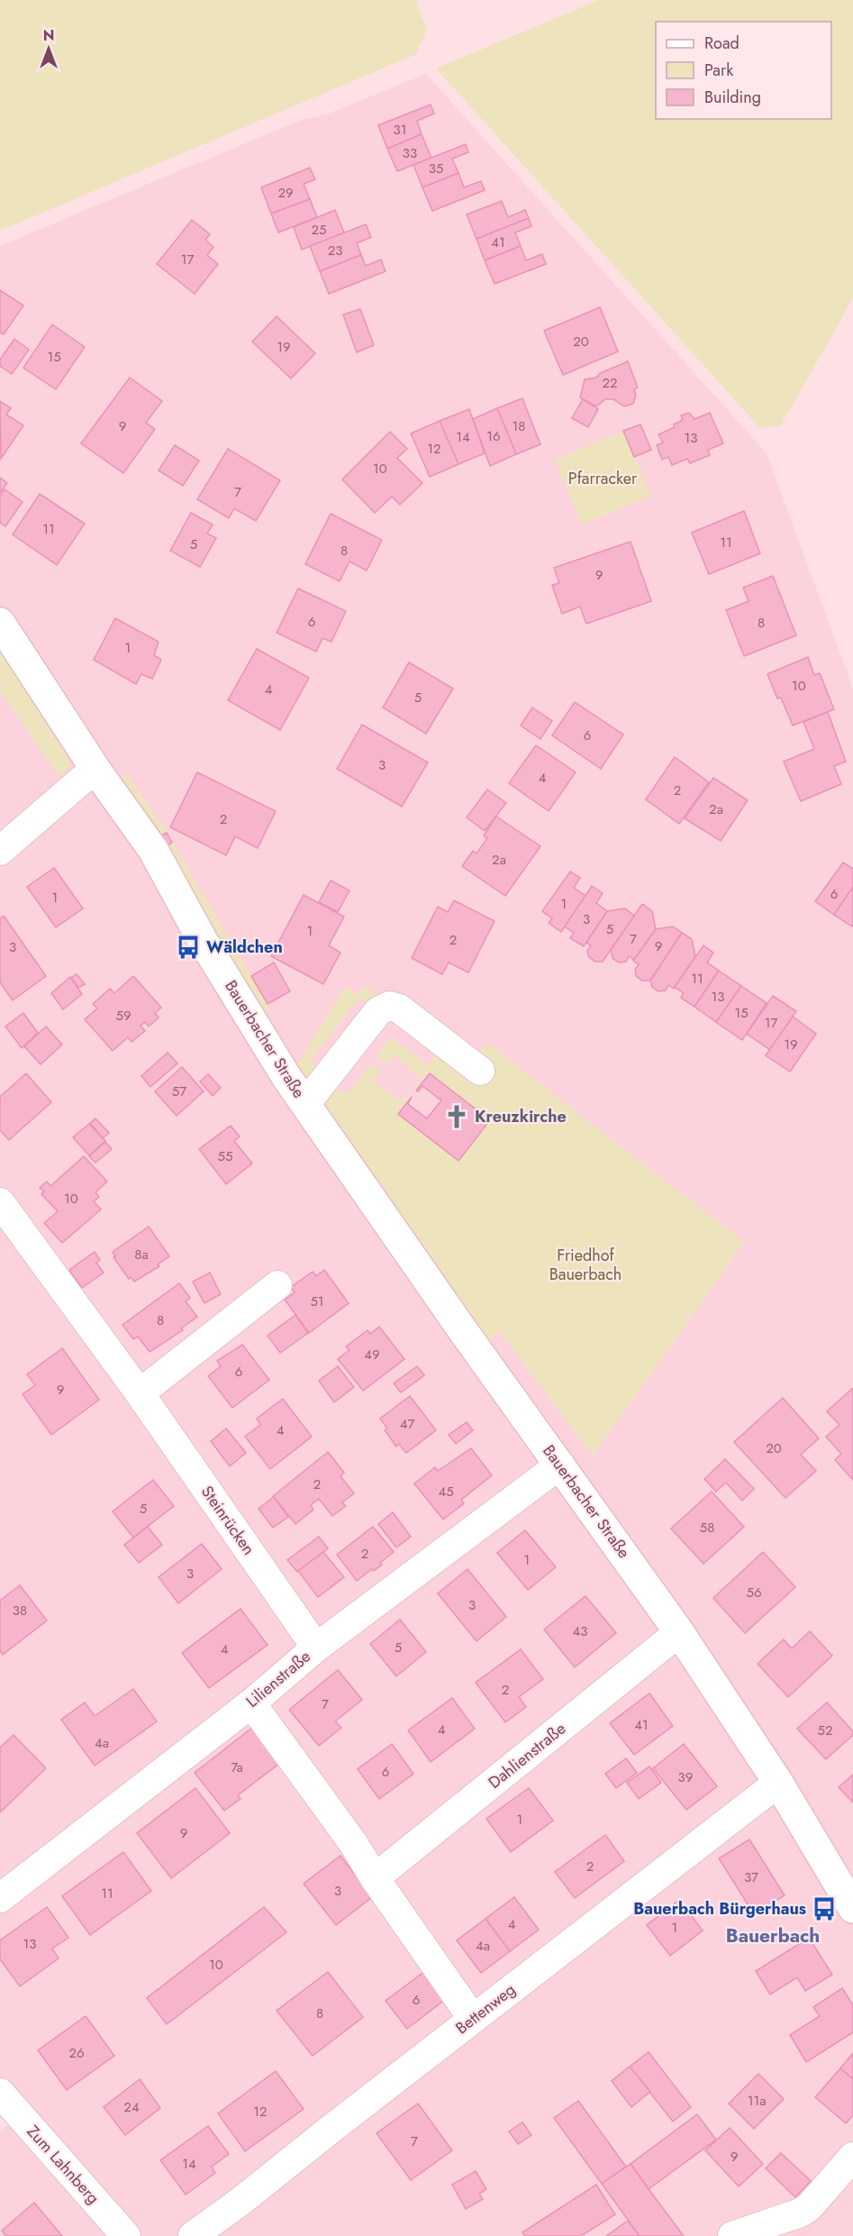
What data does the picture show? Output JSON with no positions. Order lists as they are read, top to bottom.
{
  "streets": {
    "street": [
      "Bauerbacher Straße",
      "Steinrücken",
      "Lilienstraße",
      "Dahlienstraße",
      "Bettenweg",
      "Zum Lahnberg"
    ]
  },
  "crossings": [
    ["Bauerbacher Straße", "Lilienstraße"],
    ["Bauerbacher Straße", "Dahlienstraße"],
    ["Bauerbacher Straße", "Bettenweg"],
    ["Steinrücken", "Lilienstraße"]
  ],
  "districts": ["Bauerbach"],
  "parks": ["Pfarracker", "Friedhof Bauerbach"],
  "places": {
    "bus stop": ["Wäldchen", "Bauerbach Bürgerhaus"],
    "church": ["Kreuzkirche"]
  },
  "house_numbers": [
    "31",
    "33",
    "35",
    "29",
    "25",
    "41",
    "23",
    "17",
    "20",
    "19",
    "15",
    "22",
    "9",
    "18",
    "16",
    "14",
    "13",
    "12",
    "10",
    "7",
    "11",
    "11",
    "5",
    "8",
    "9",
    "6",
    "8",
    "1",
    "10",
    "4",
    "5",
    "6",
    "3",
    "4",
    "2",
    "2a",
    "2",
    "2a",
    "6",
    "1",
    "1",
    "3",
    "5",
    "1",
    "7",
    "2",
    "9",
    "3",
    "11",
    "13",
    "15",
    "59",
    "17",
    "19",
    "57",
    "55",
    "10",
    "8a",
    "51",
    "8",
    "49",
    "6",
    "9",
    "47",
    "4",
    "20",
    "2",
    "45",
    "5",
    "58",
    "2",
    "1",
    "3",
    "56",
    "3",
    "38",
    "43",
    "5",
    "4",
    "2",
    "7",
    "41",
    "4",
    "52",
    "4a",
    "7a",
    "6",
    "39",
    "1",
    "9",
    "2",
    "37",
    "3",
    "11",
    "4",
    "1",
    "13",
    "4a",
    "10",
    "6",
    "8",
    "26",
    "11a",
    "24",
    "12",
    "7",
    "9",
    "14"
  ],
  "legend": ["Road", "Park", "Building"],
  "north": "top"
}
